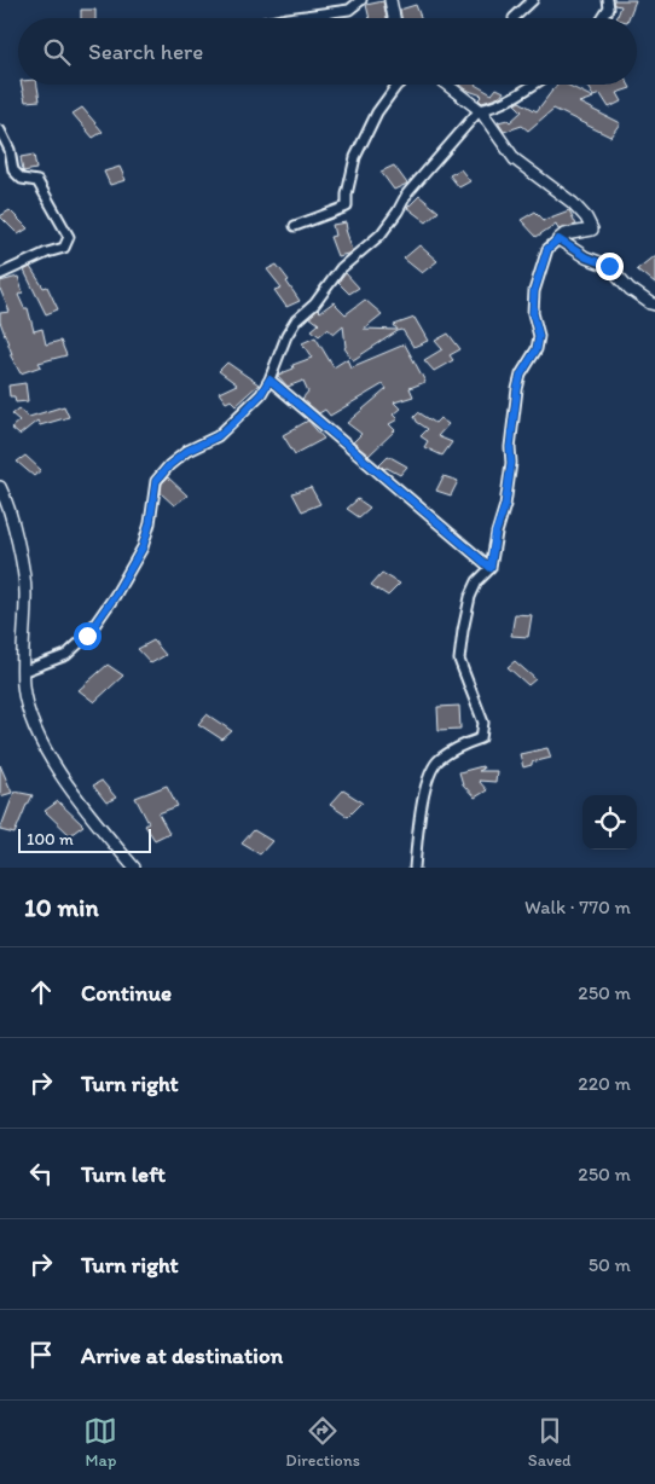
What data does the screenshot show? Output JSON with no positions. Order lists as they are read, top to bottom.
{
  "scale_bar": "100 m",
  "page": {
    "search": "Search here",
    "scale": "100 m",
    "heading": ["10 min", "Walk · 770 m"],
    "list": [
      ["Continue", "250 m"],
      ["Turn right", "220 m"],
      ["Turn left", "250 m"],
      ["Turn right", "50 m"],
      "Arrive at destination"
    ],
    "nav": ["Map", "Directions", "Saved"]
  }
}
